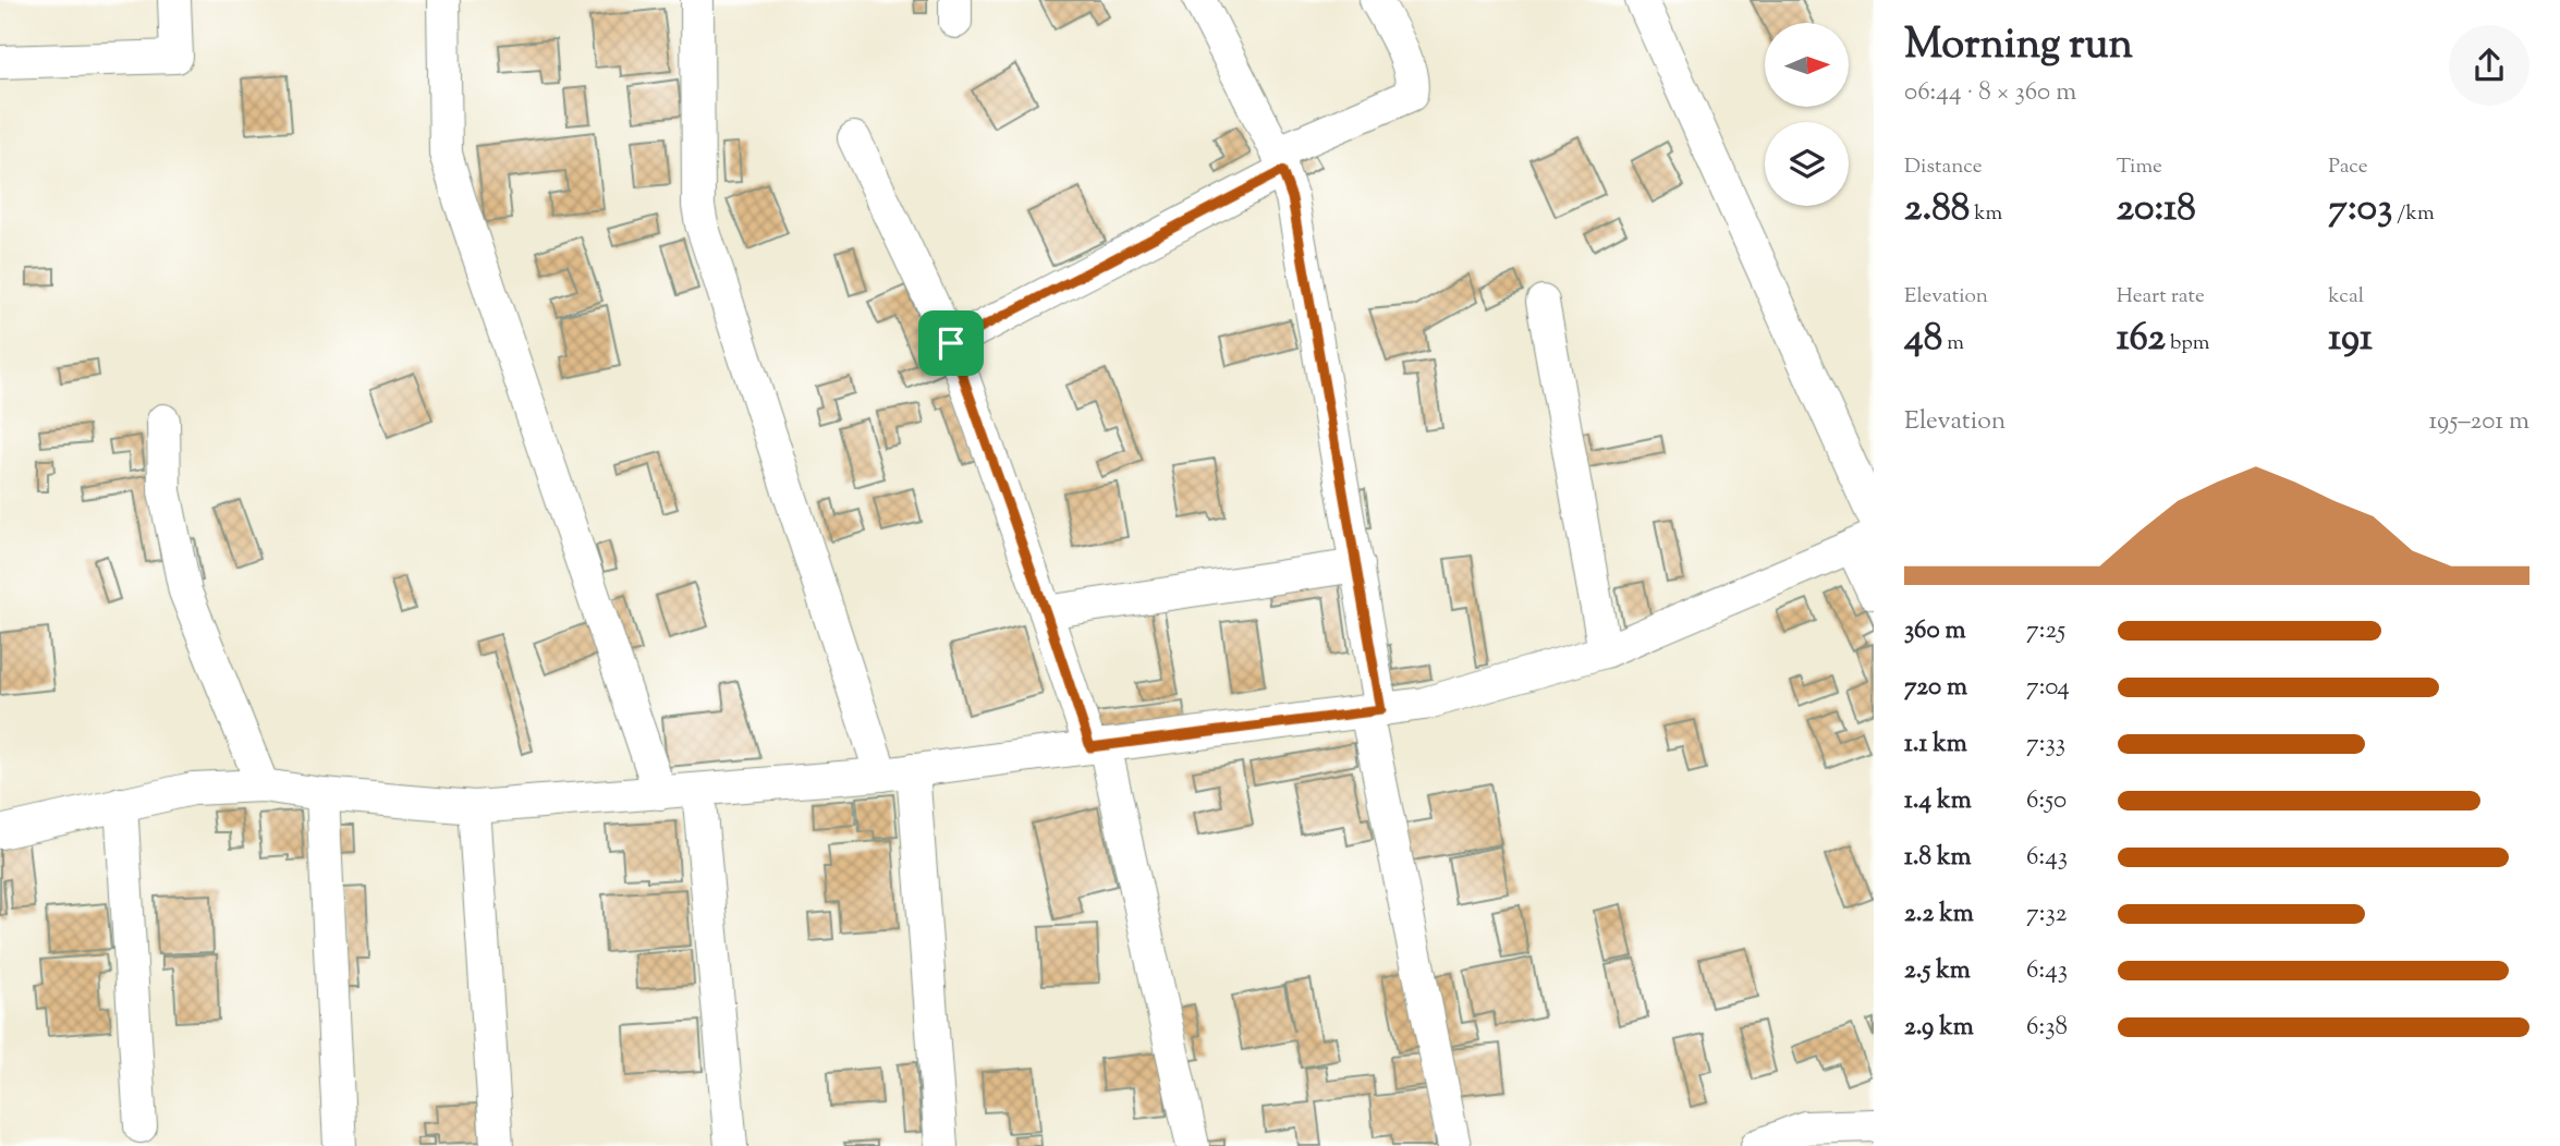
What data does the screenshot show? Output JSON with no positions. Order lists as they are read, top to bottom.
{
  "north": "right",
  "page": {
    "heading": ["Morning run", "06:44 · 8 × 360 m"],
    "stats": [
      ["Distance", "2.88 km"],
      ["Time", "20:18"],
      ["Pace", "7:03 /km"],
      ["Elevation", "48 m"],
      ["Heart rate", "162 bpm"],
      ["kcal", "191"]
    ],
    "chart": ["Elevation", "195–201 m"],
    "list": [
      {
        "name": "360 m",
        "note": "7:25"
      },
      {
        "name": "720 m",
        "note": "7:04"
      },
      {
        "name": "1.1 km",
        "note": "7:33"
      },
      {
        "name": "1.4 km",
        "note": "6:50"
      },
      {
        "name": "1.8 km",
        "note": "6:43"
      },
      {
        "name": "2.2 km",
        "note": "7:32"
      },
      {
        "name": "2.5 km",
        "note": "6:43"
      },
      {
        "name": "2.9 km",
        "note": "6:38"
      }
    ]
  }
}
